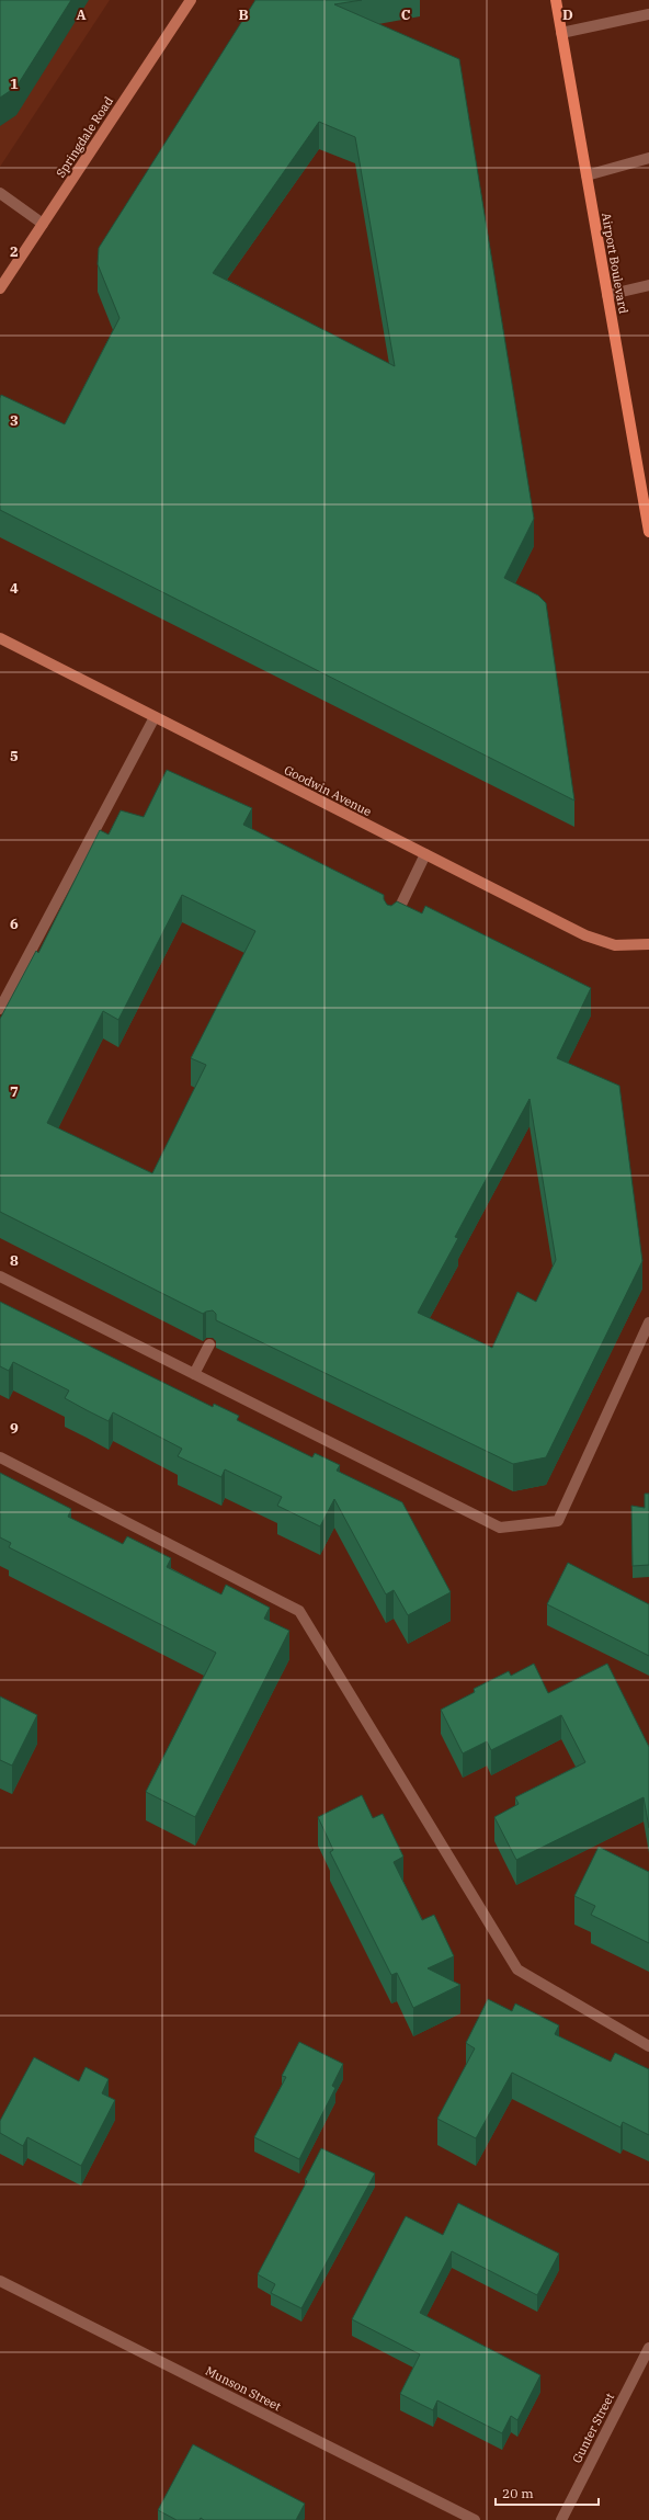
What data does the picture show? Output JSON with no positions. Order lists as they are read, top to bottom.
{
  "streets": {
    "main road": ["Airport Boulevard"],
    "street": [
      "Springdale Road",
      "Goodwin Avenue",
      "Munson Street",
      "Gunter Street"
    ]
  },
  "scale_bar": "20 m",
  "grid": {
    "columns": [
      "A",
      "B",
      "C",
      "D"
    ],
    "rows": [
      "1",
      "2",
      "3",
      "4",
      "5",
      "6",
      "7",
      "8",
      "9"
    ]
  }
}
